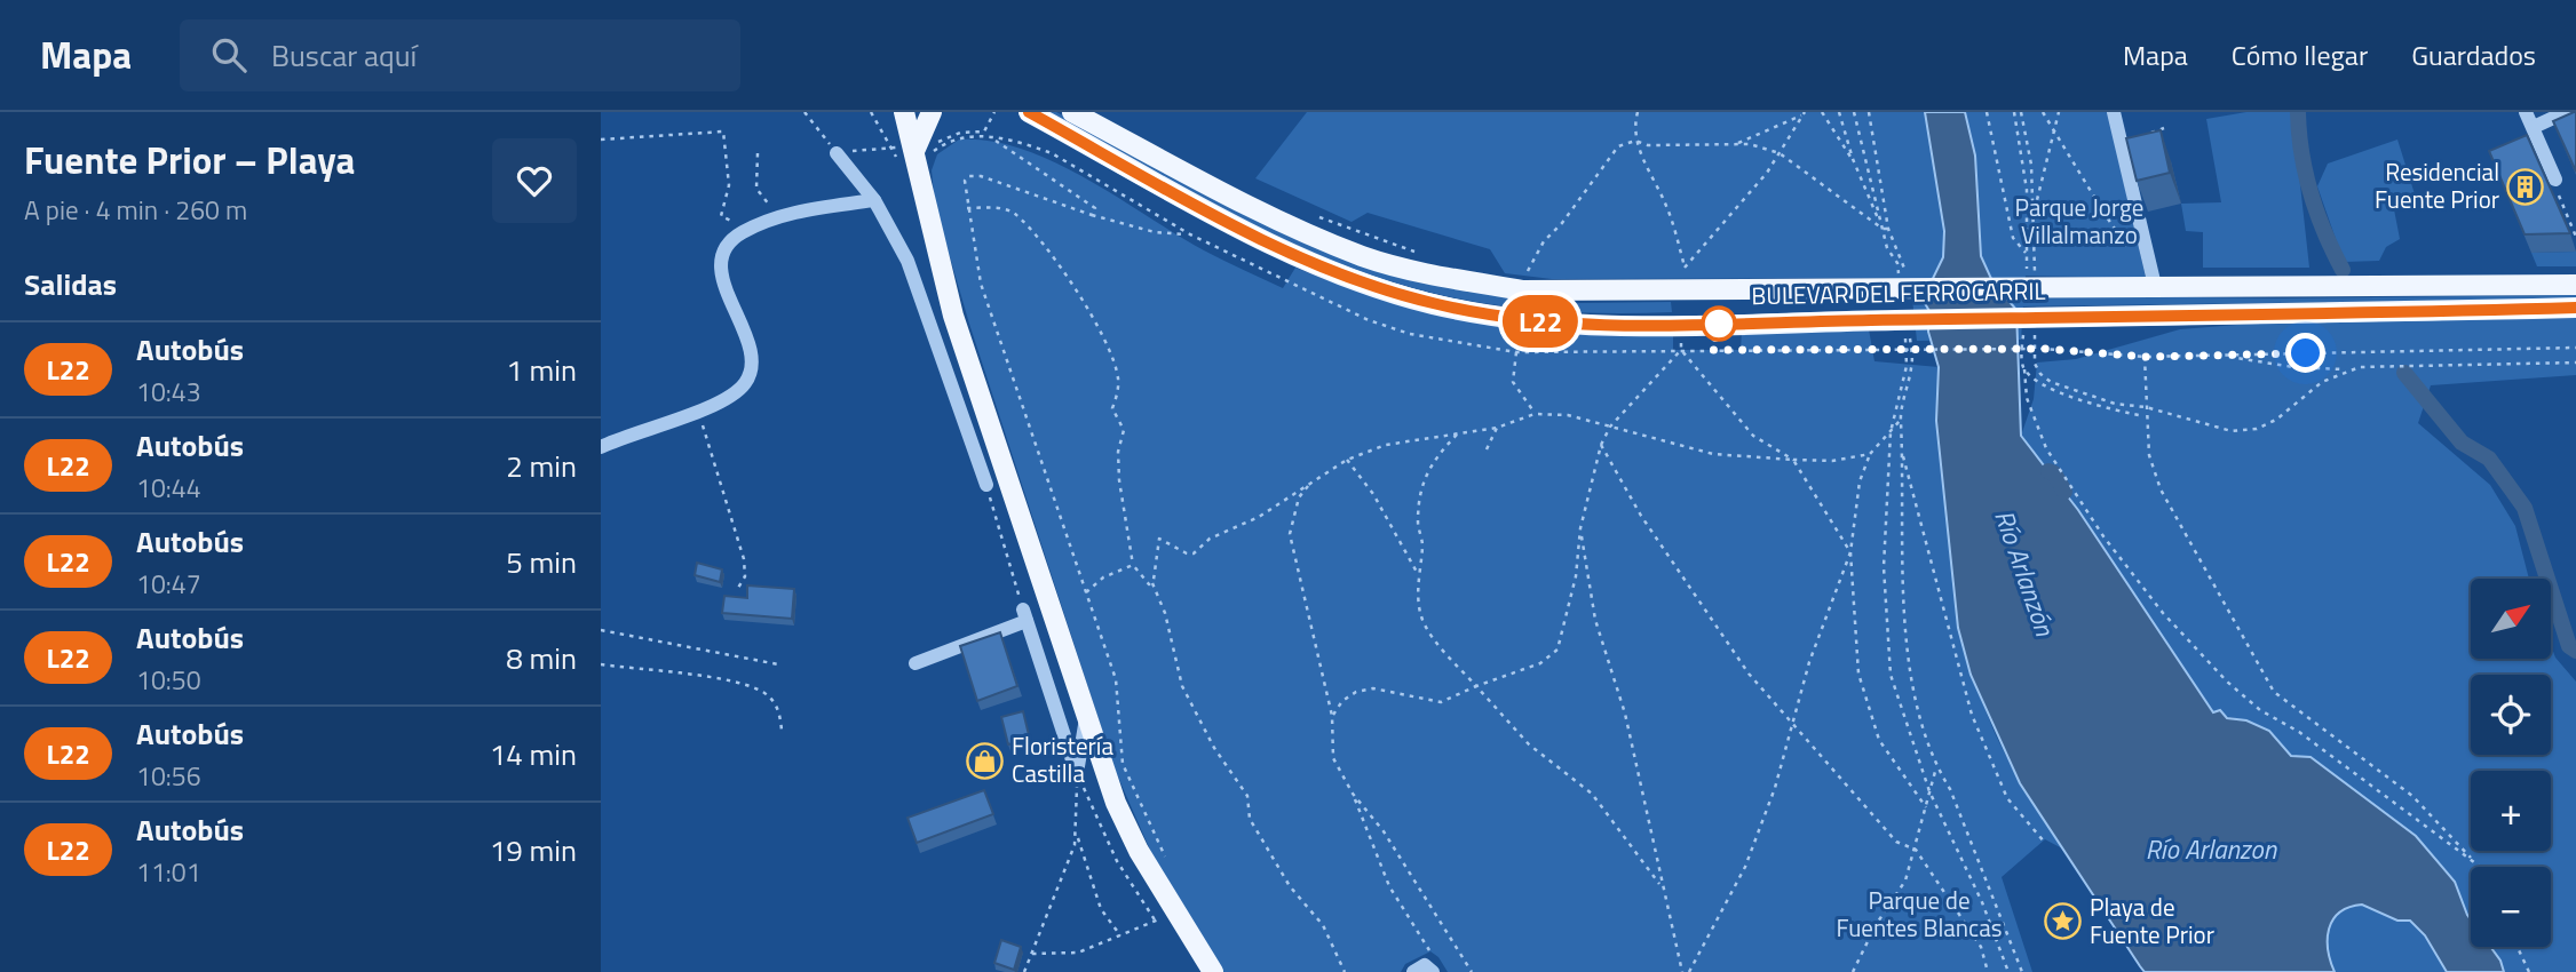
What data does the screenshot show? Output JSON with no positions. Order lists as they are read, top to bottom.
{
  "streets": {
    "main road": ["BULEVAR DEL FERROCARRIL"]
  },
  "water": ["Río Arlanzón", "Río Arlanzon"],
  "parks": ["Parque Jorge Villalmanzo", "Parque de Fuentes Blancas"],
  "places": {
    "building": ["Residencial Fuente Prior"],
    "shop": ["Floristería Castilla"],
    "place": ["Playa de Fuente Prior"]
  },
  "lines": ["bus line L22"],
  "north": "top right",
  "page": {
    "header": "Mapa",
    "search": "Buscar aquí",
    "nav": ["Mapa", "Cómo llegar", "Guardados"],
    "heading": [
      ["Fuente Prior – Playa", "A pie · 4 min · 260 m"],
      "Salidas"
    ],
    "on_map": "L22",
    "list": [
      {
        "mark": "L22",
        "name": "Autobús",
        "note": "10:43",
        "value": "1 min"
      },
      {
        "mark": "L22",
        "name": "Autobús",
        "note": "10:44",
        "value": "2 min"
      },
      {
        "mark": "L22",
        "name": "Autobús",
        "note": "10:47",
        "value": "5 min"
      },
      {
        "mark": "L22",
        "name": "Autobús",
        "note": "10:50",
        "value": "8 min"
      },
      {
        "mark": "L22",
        "name": "Autobús",
        "note": "10:56",
        "value": "14 min"
      },
      {
        "mark": "L22",
        "name": "Autobús",
        "note": "11:01",
        "value": "19 min"
      }
    ],
    "map_buttons": ["+", "−"]
  }
}
